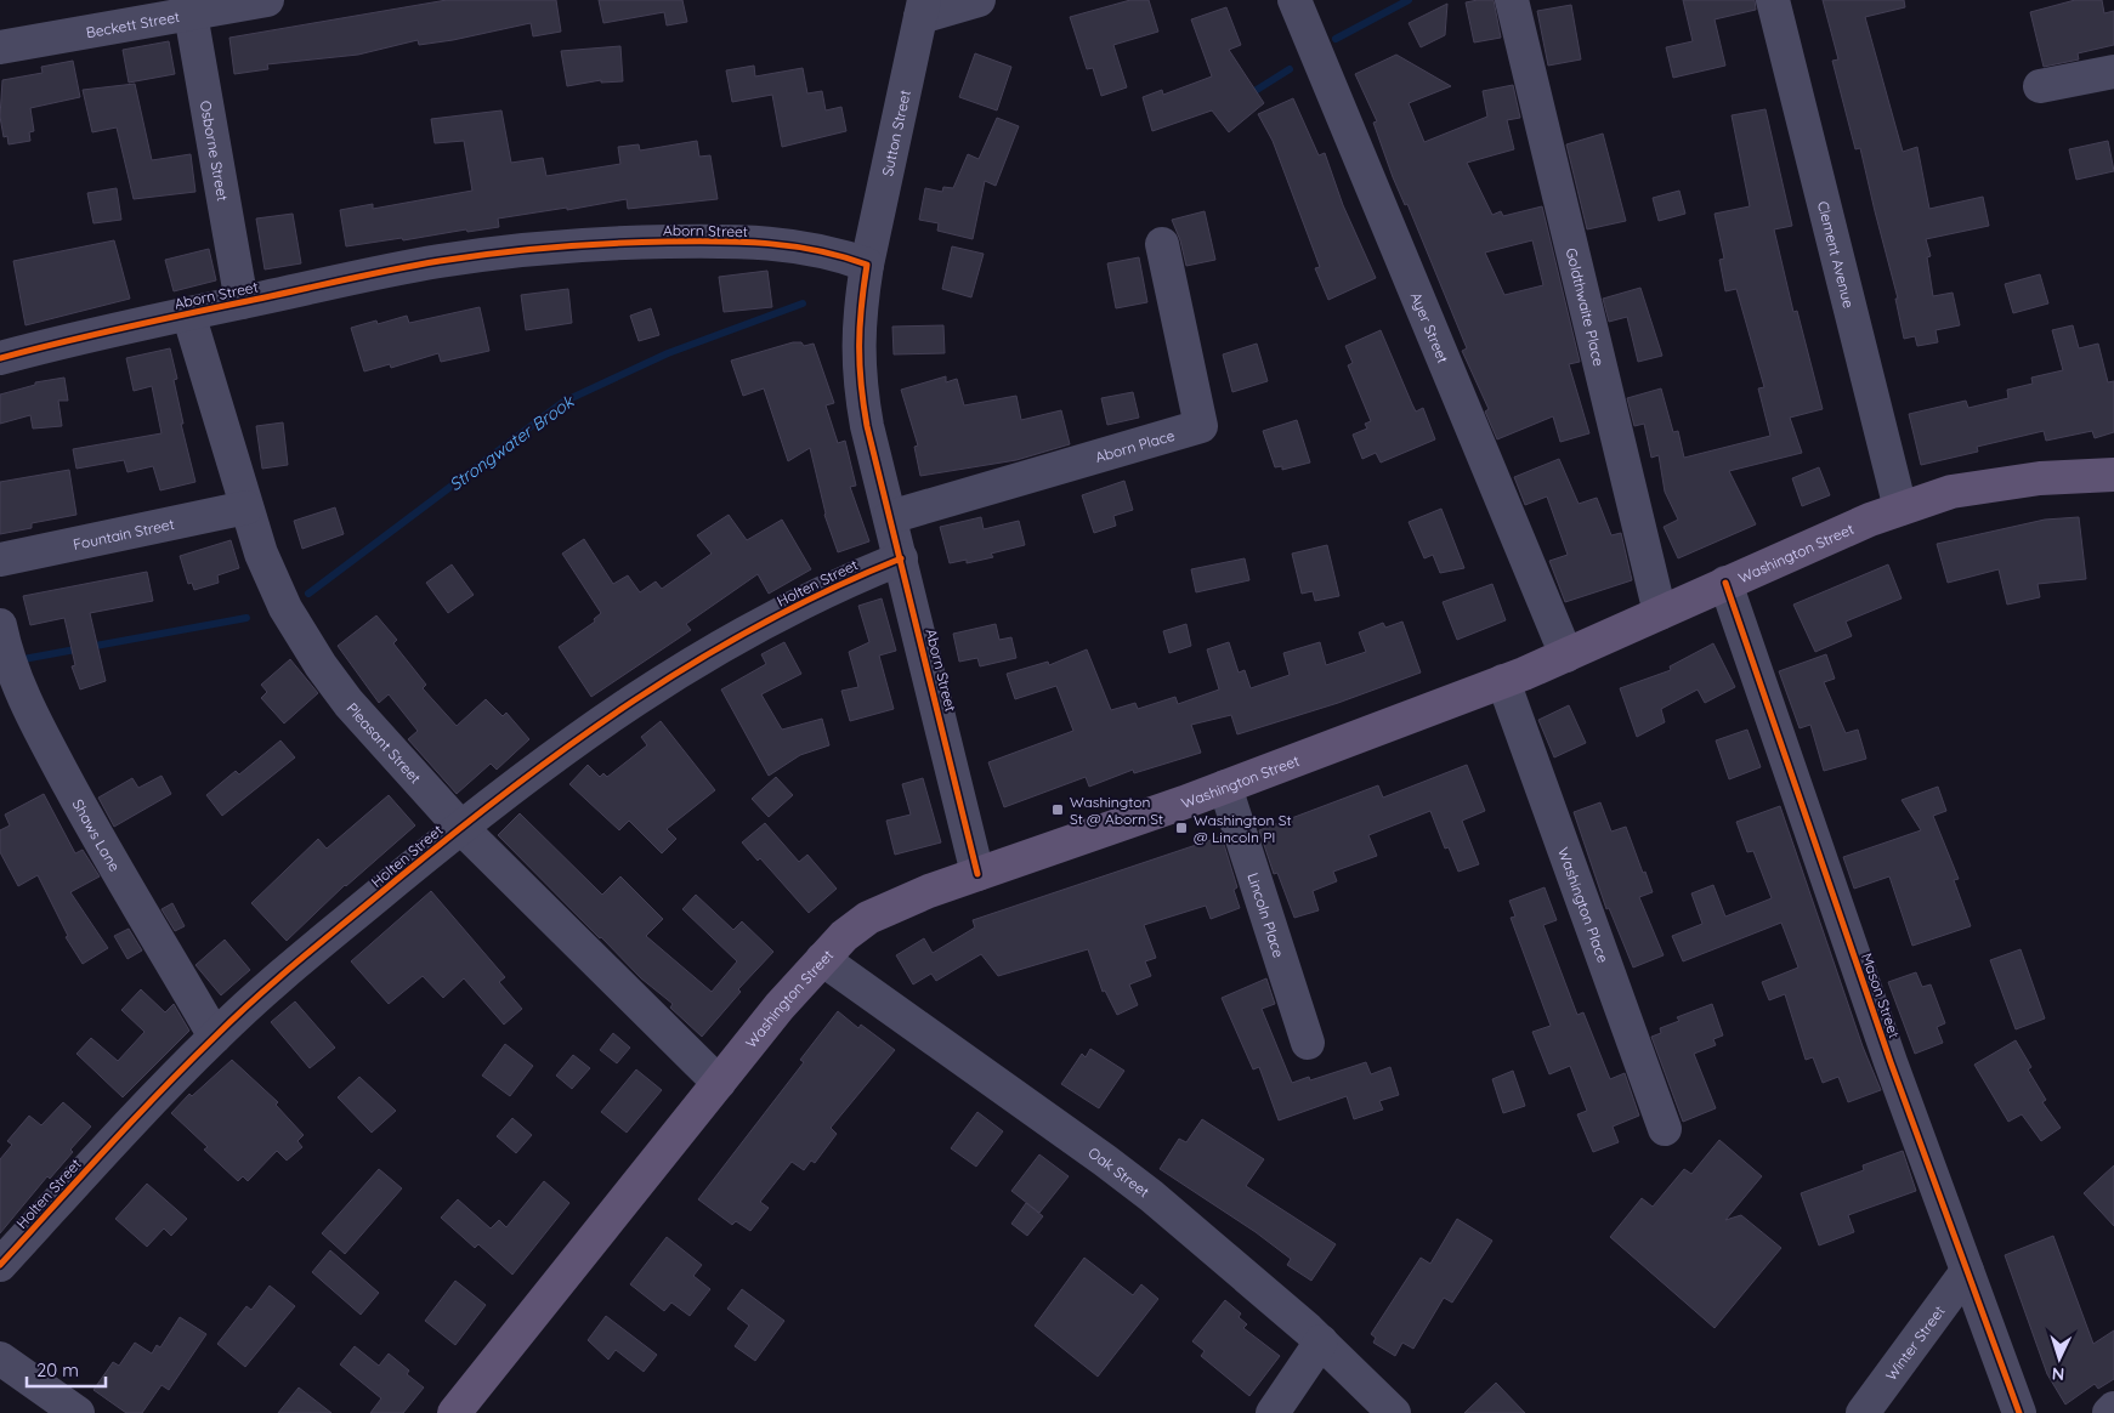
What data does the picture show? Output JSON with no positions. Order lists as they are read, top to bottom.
{
  "streets": {
    "main road": ["Washington Street"],
    "street": [
      "Beckett Street",
      "Sutton Street",
      "Osborne Street",
      "Aborn Street",
      "Clement Avenue",
      "Goldthwaite Place",
      "Ayer Street",
      "Aborn Place",
      "Fountain Street",
      "Holten Street",
      "Pleasant Street",
      "Shaws Lane",
      "Washington Place",
      "Lincoln Place",
      "Mason Street",
      "Oak Street",
      "Winter Street"
    ]
  },
  "crossings": [
    ["Beckett Street", "Osborne Street"],
    ["Sutton Street", "Aborn Street"],
    ["Osborne Street", "Aborn Street"],
    ["Aborn Street", "Aborn Place"],
    ["Aborn Street", "Washington Street"],
    ["Aborn Street", "Holten Street"],
    ["Aborn Street", "Pleasant Street"],
    ["Clement Avenue", "Washington Street"],
    ["Goldthwaite Place", "Washington Street"],
    ["Ayer Street", "Washington Street"],
    ["Fountain Street", "Pleasant Street"],
    ["Washington Street", "Pleasant Street"],
    ["Washington Street", "Washington Place"],
    ["Washington Street", "Lincoln Place"],
    ["Washington Street", "Mason Street"],
    ["Washington Street", "Oak Street"],
    ["Holten Street", "Pleasant Street"],
    ["Holten Street", "Shaws Lane"],
    ["Mason Street", "Winter Street"]
  ],
  "water": ["Strongwater Brook"],
  "places": {
    "transit": ["Washington St @ Aborn St", "Washington St @ Lincoln Pl"]
  },
  "scale_bar": "20 m",
  "north": "bottom"
}
